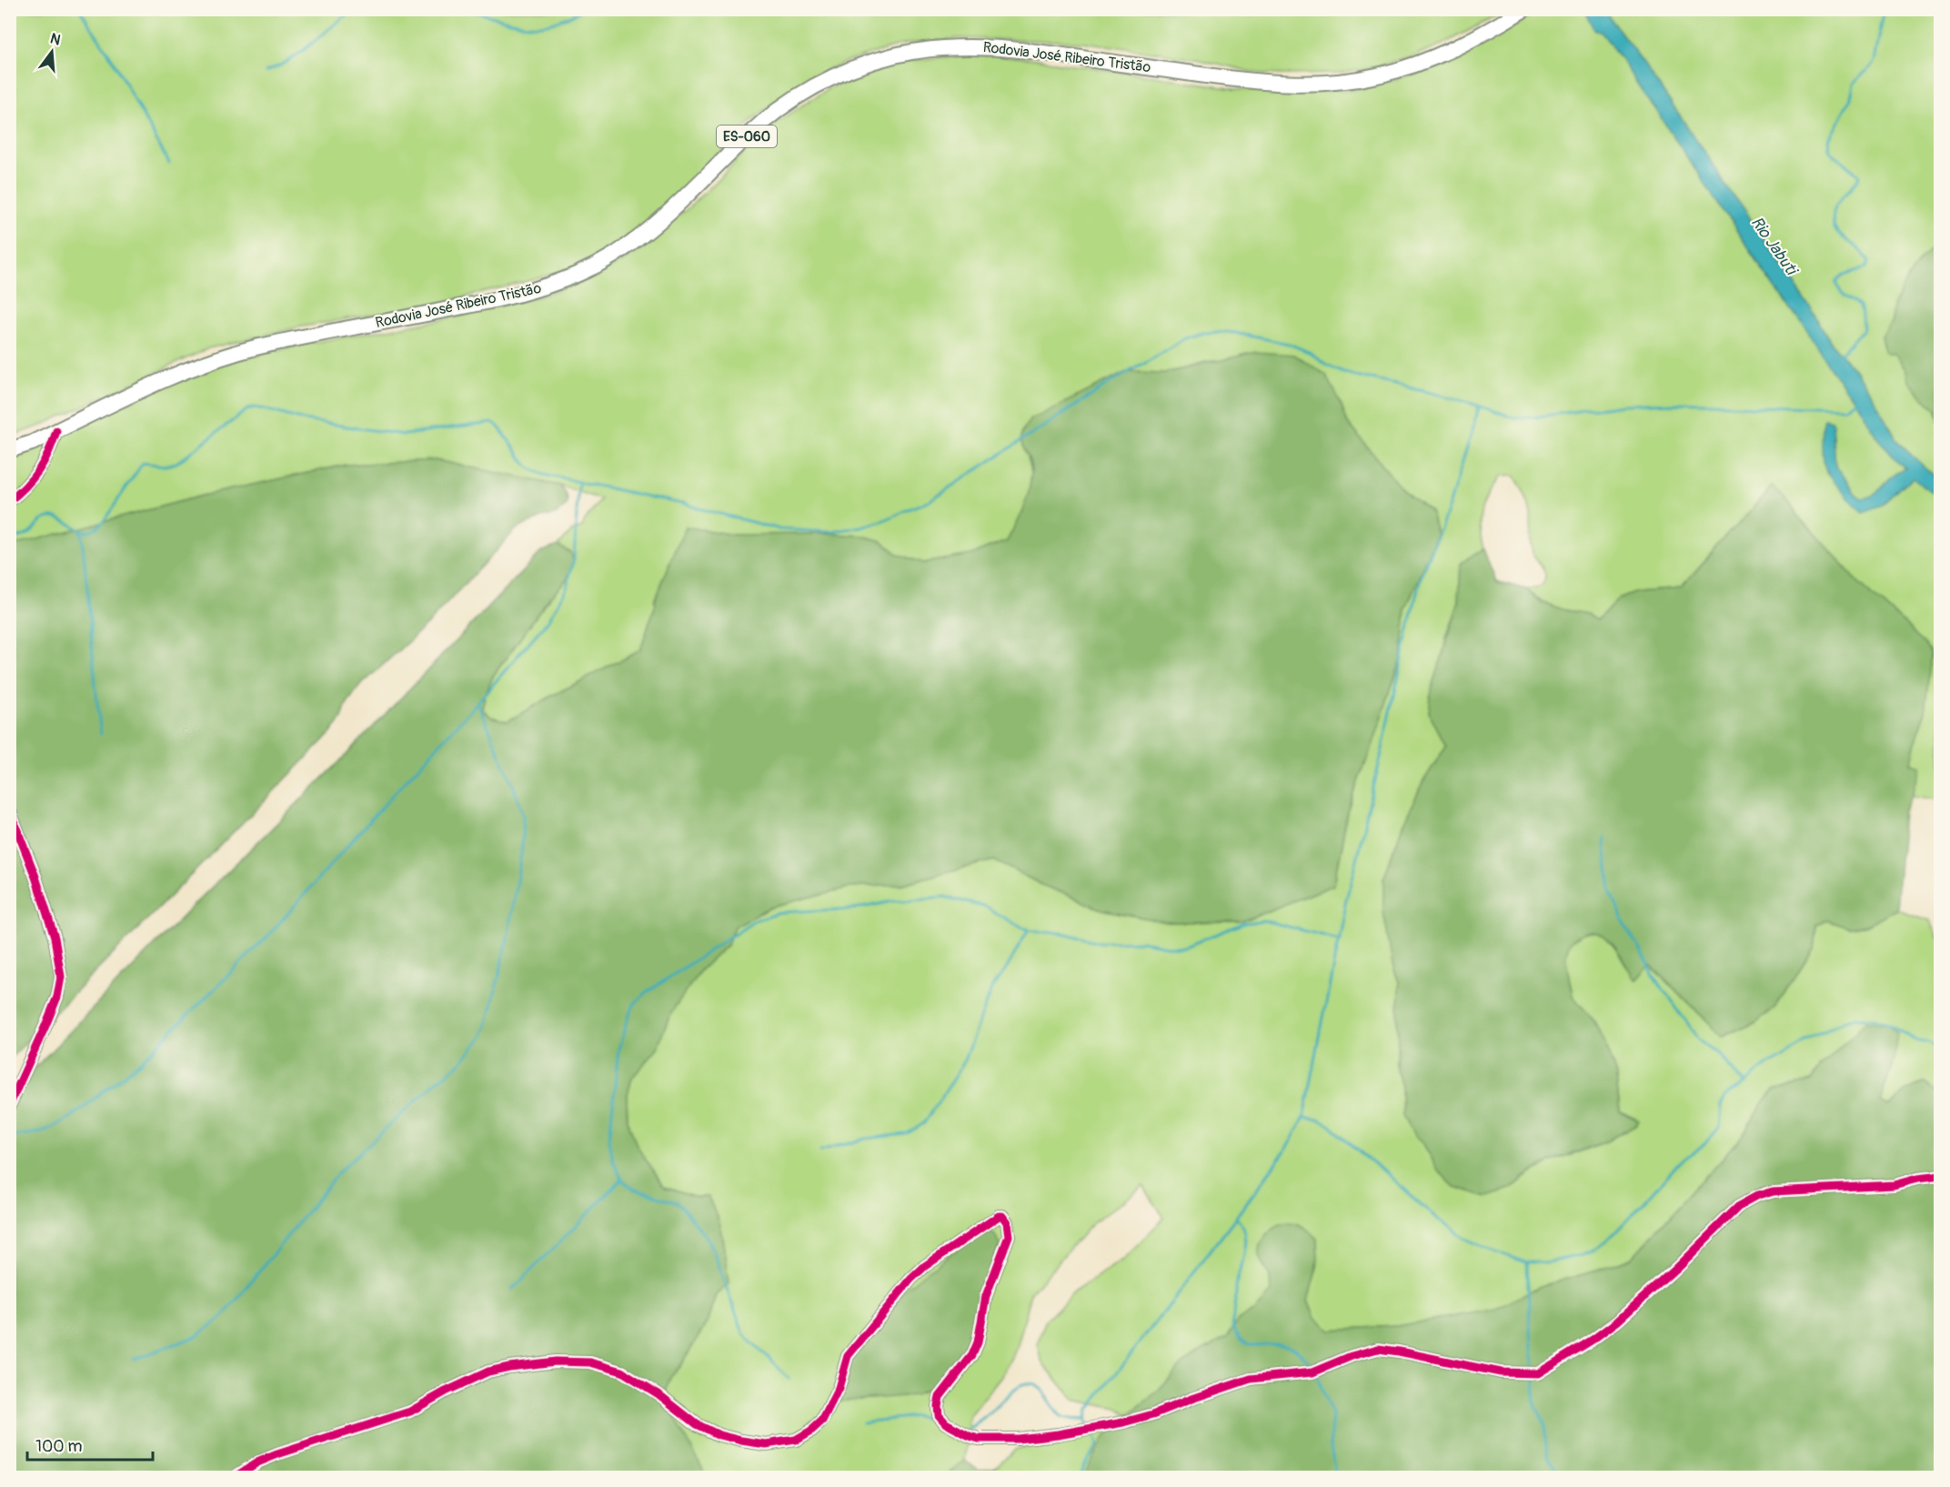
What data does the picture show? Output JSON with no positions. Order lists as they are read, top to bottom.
{
  "streets": {
    "main road": ["Rodovia José Ribeiro Tristão", "ES-060"]
  },
  "water": ["Rio Jabuti"],
  "scale_bar": "100 m",
  "north": "top"
}
